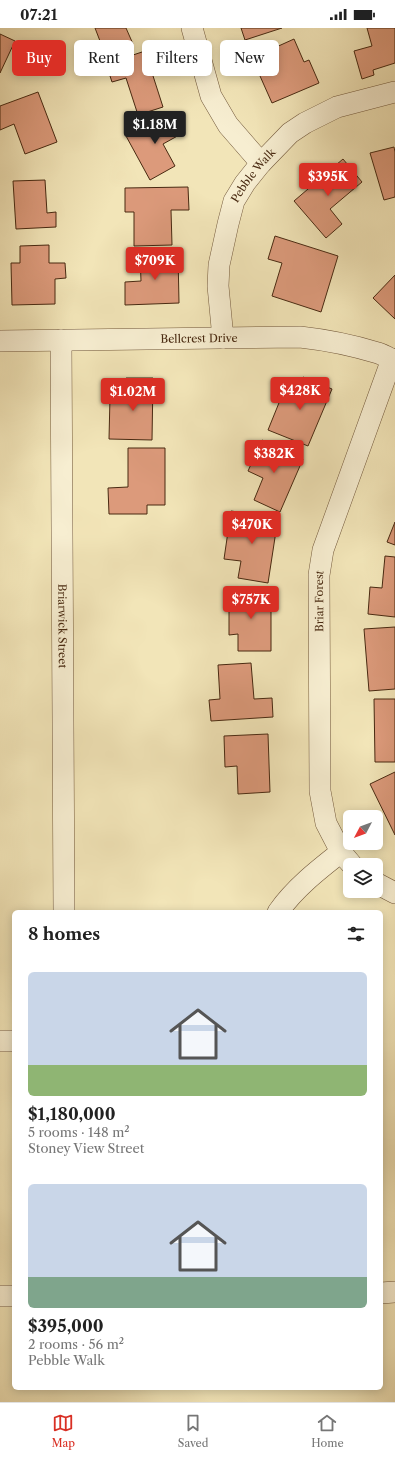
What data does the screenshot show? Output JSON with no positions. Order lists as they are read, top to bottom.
{
  "streets": {
    "street": [
      "Pebble Walk",
      "Bellcrest Drive",
      "Briar Forest",
      "Briarwick Street"
    ]
  },
  "crossings": [
    ["Pebble Walk", "Bellcrest Drive"],
    ["Bellcrest Drive", "Briar Forest"],
    ["Bellcrest Drive", "Briarwick Street"]
  ],
  "north": "bottom left",
  "page": {
    "status": "07:21",
    "chip": [
      "Buy",
      "Rent",
      "Filters",
      "New"
    ],
    "price": [
      "$1.18M",
      "$395K",
      "$709K",
      "$428K",
      "$1.02M",
      "$382K",
      "$470K",
      "$757K"
    ],
    "heading": "8 homes",
    "list": [
      {
        "name": "$1,180,000",
        "note": "5 rooms · 148 m² · Stoney View Street"
      },
      {
        "name": "$395,000",
        "note": "2 rooms · 56 m² · Pebble Walk"
      }
    ],
    "tabs": ["Map", "Saved", "Home"]
  }
}
